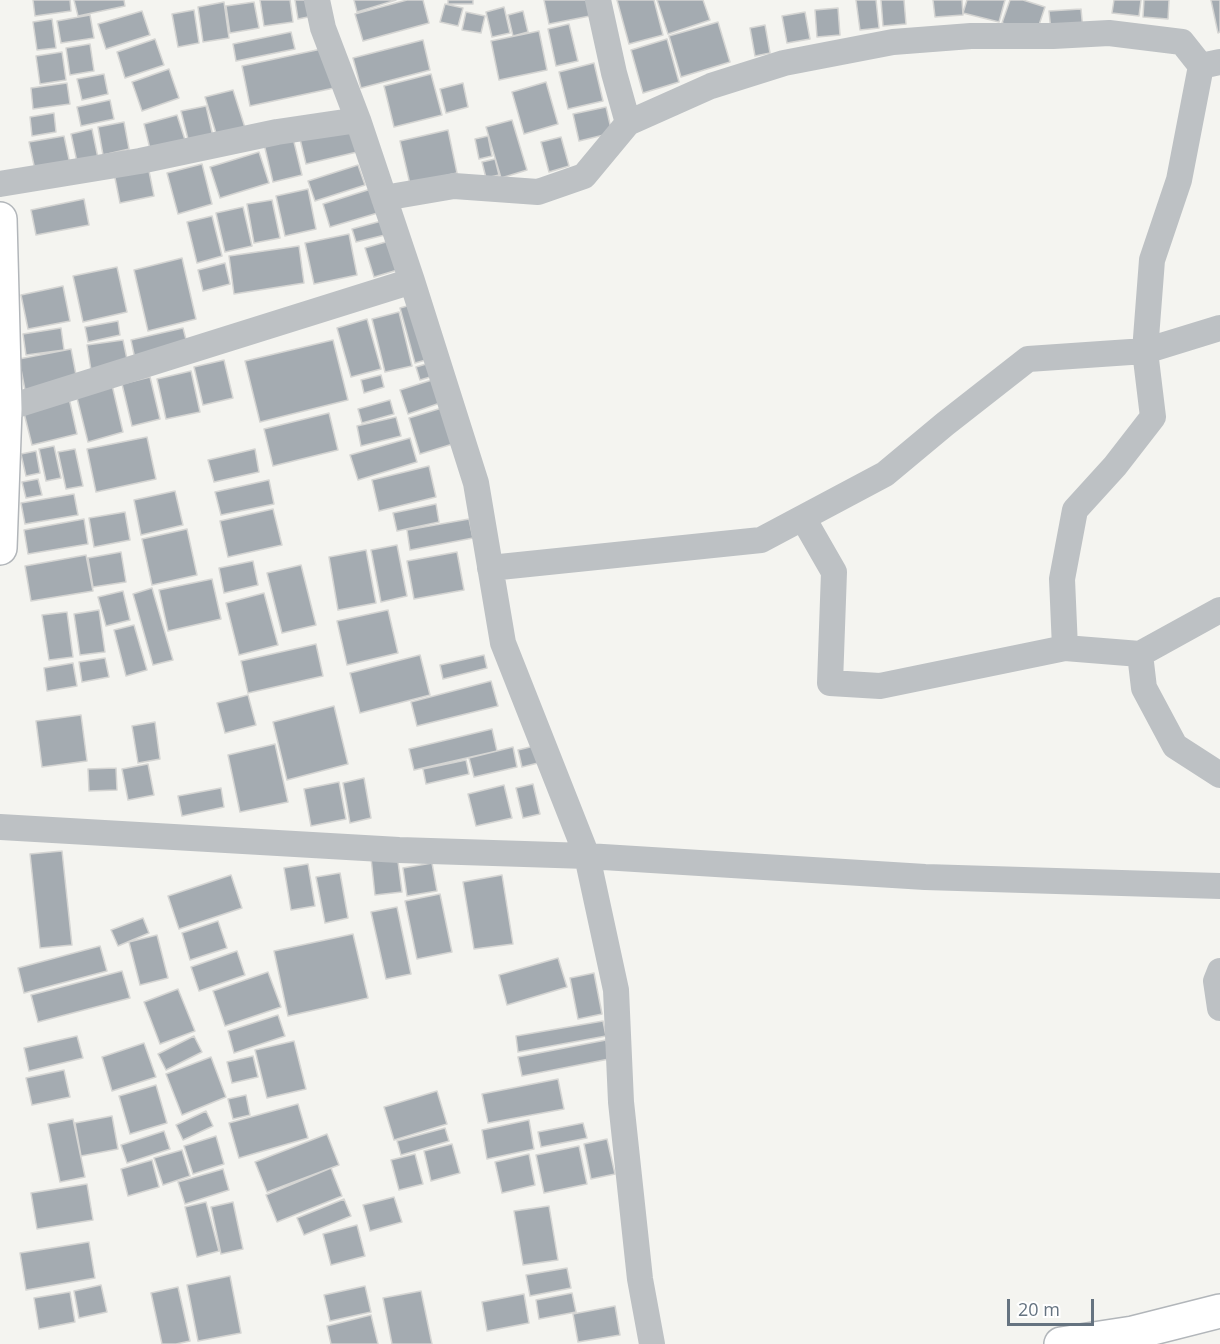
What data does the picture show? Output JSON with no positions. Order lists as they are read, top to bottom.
{
  "scale_bar": "20 m"
}
